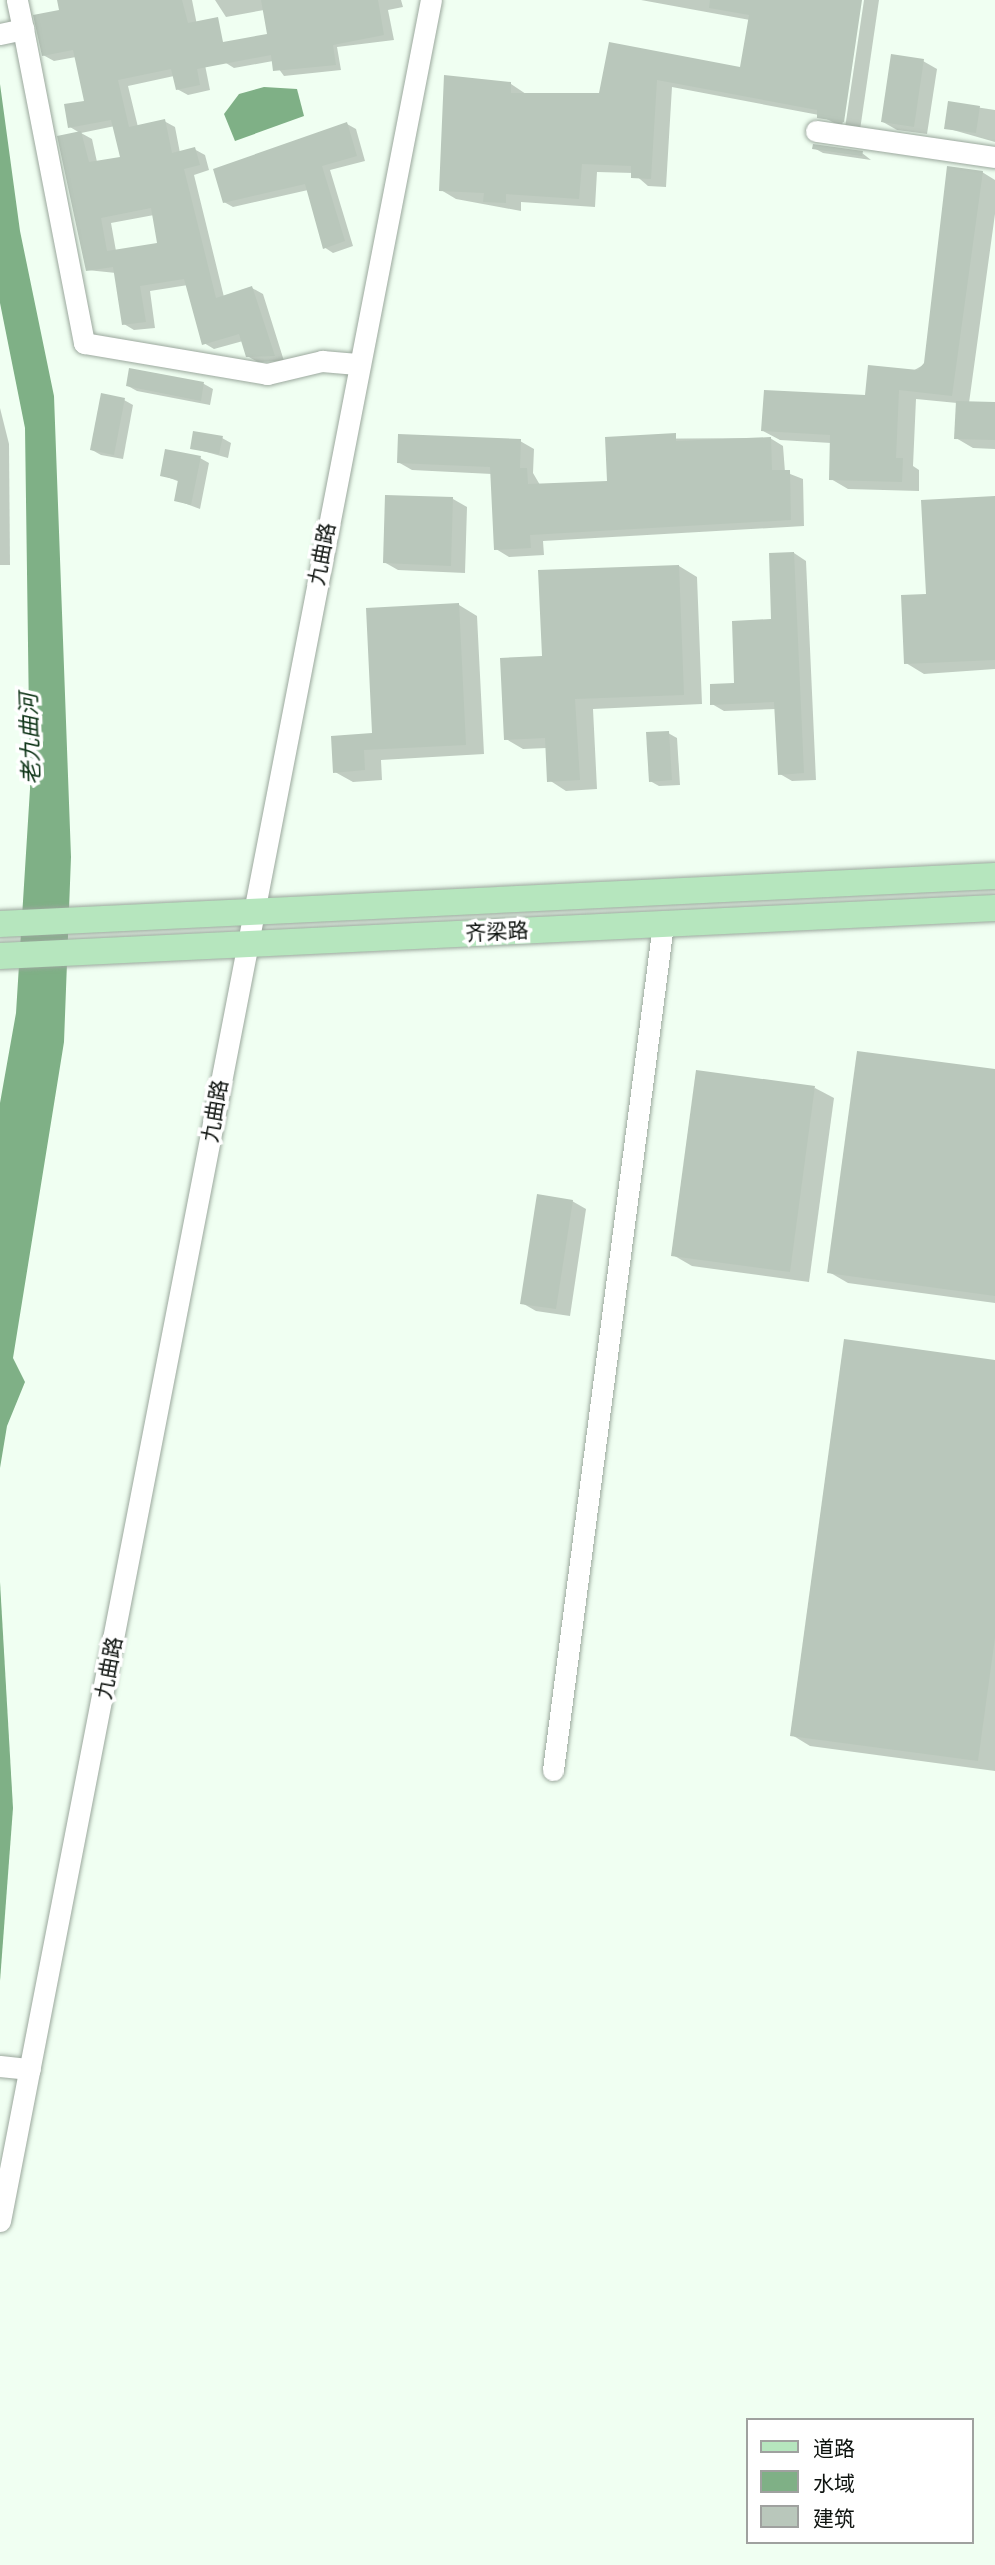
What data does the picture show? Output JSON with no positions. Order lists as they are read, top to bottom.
{
  "streets": {
    "main road": ["齐梁路"],
    "street": ["九曲路"]
  },
  "crossings": [
    ["九曲路", "齐梁路"]
  ],
  "water": ["老九曲河"],
  "legend": ["道路", "水域", "建筑"]
}
